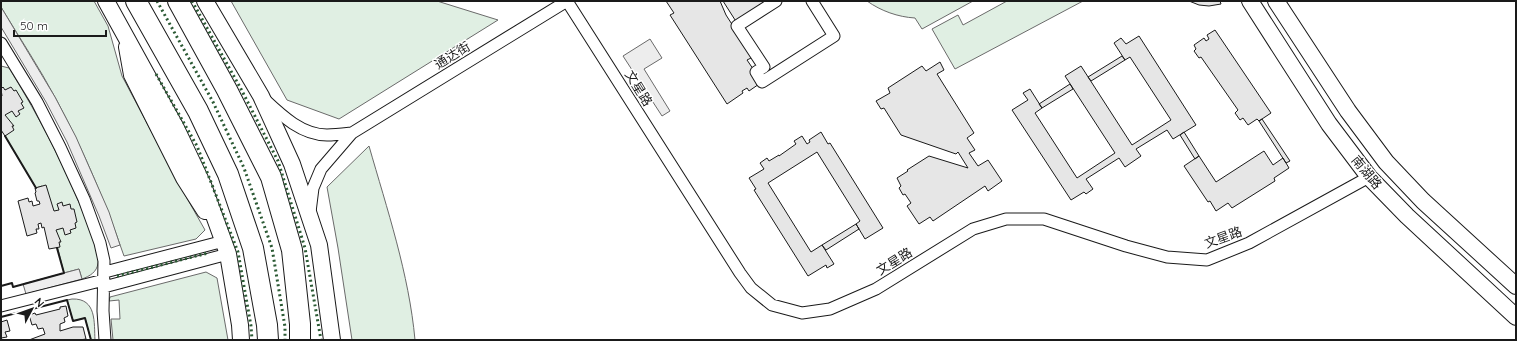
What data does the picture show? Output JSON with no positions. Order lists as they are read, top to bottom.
{
  "streets": {
    "main road": ["南湖路"],
    "street": ["通达街", "文星路"]
  },
  "crossings": [
    ["通达街", "文星路"],
    ["文星路", "南湖路"]
  ],
  "scale_bar": "50 m",
  "north": "top right"
}
